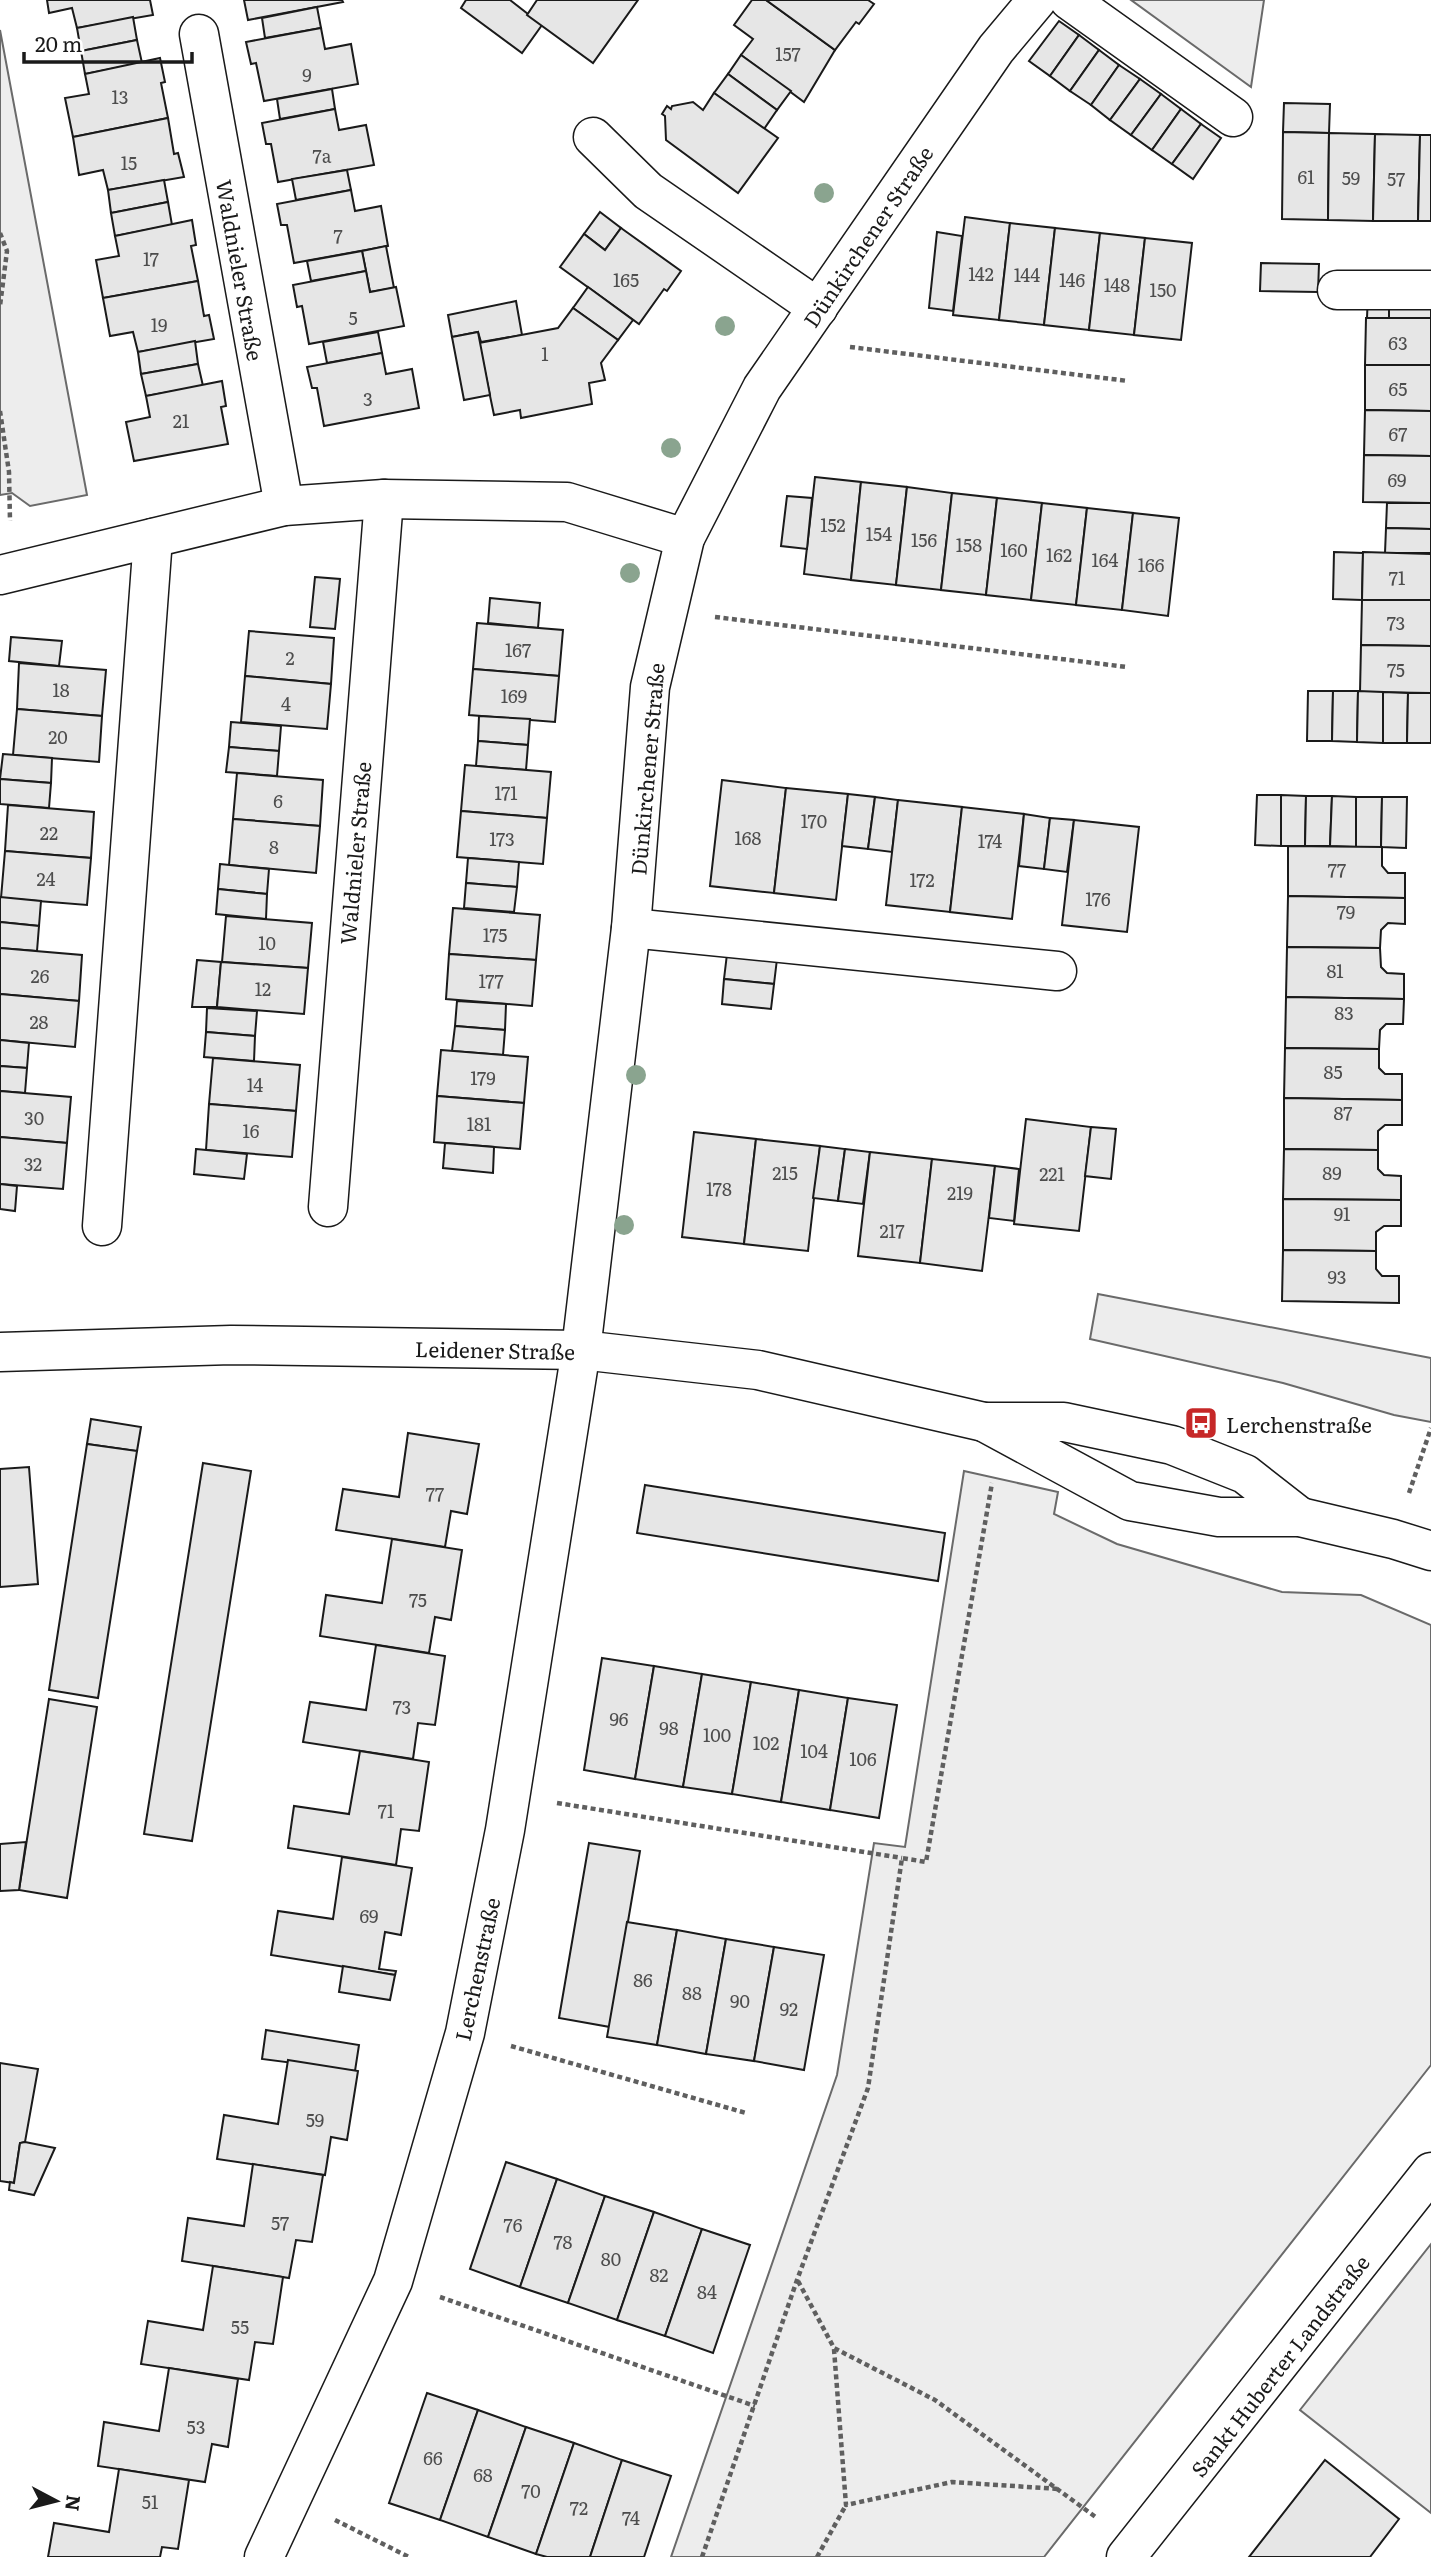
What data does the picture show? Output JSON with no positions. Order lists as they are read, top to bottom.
{
  "streets": {
    "street": [
      "Dünkirchener Straße",
      "Waldnieler Straße",
      "Leidener Straße",
      "Lerchenstraße",
      "Sankt Huberter Landstraße"
    ]
  },
  "crossings": [
    ["Dünkirchener Straße", "Leidener Straße"],
    ["Dünkirchener Straße", "Lerchenstraße"],
    ["Leidener Straße", "Lerchenstraße"]
  ],
  "places": {
    "bus stop": ["Lerchenstraße"]
  },
  "house_numbers": [
    "157",
    "9",
    "13",
    "7a",
    "15",
    "61",
    "59",
    "57",
    "7",
    "17",
    "142",
    "144",
    "165",
    "146",
    "148",
    "150",
    "5",
    "19",
    "63",
    "1",
    "65",
    "3",
    "21",
    "67",
    "69",
    "152",
    "154",
    "156",
    "158",
    "160",
    "162",
    "164",
    "166",
    "71",
    "73",
    "167",
    "2",
    "75",
    "18",
    "169",
    "4",
    "20",
    "171",
    "6",
    "170",
    "22",
    "168",
    "173",
    "174",
    "8",
    "77",
    "24",
    "172",
    "176",
    "79",
    "175",
    "10",
    "81",
    "26",
    "177",
    "12",
    "83",
    "28",
    "85",
    "179",
    "14",
    "87",
    "30",
    "181",
    "16",
    "32",
    "215",
    "89",
    "221",
    "178",
    "219",
    "91",
    "217",
    "93",
    "77",
    "75",
    "73",
    "96",
    "98",
    "100",
    "102",
    "104",
    "106",
    "71",
    "69",
    "86",
    "88",
    "90",
    "92",
    "59",
    "57",
    "76",
    "78",
    "80",
    "82",
    "84",
    "55",
    "53",
    "66",
    "68",
    "70",
    "51",
    "72",
    "74"
  ],
  "scale_bar": "20 m",
  "north": "right"
}
